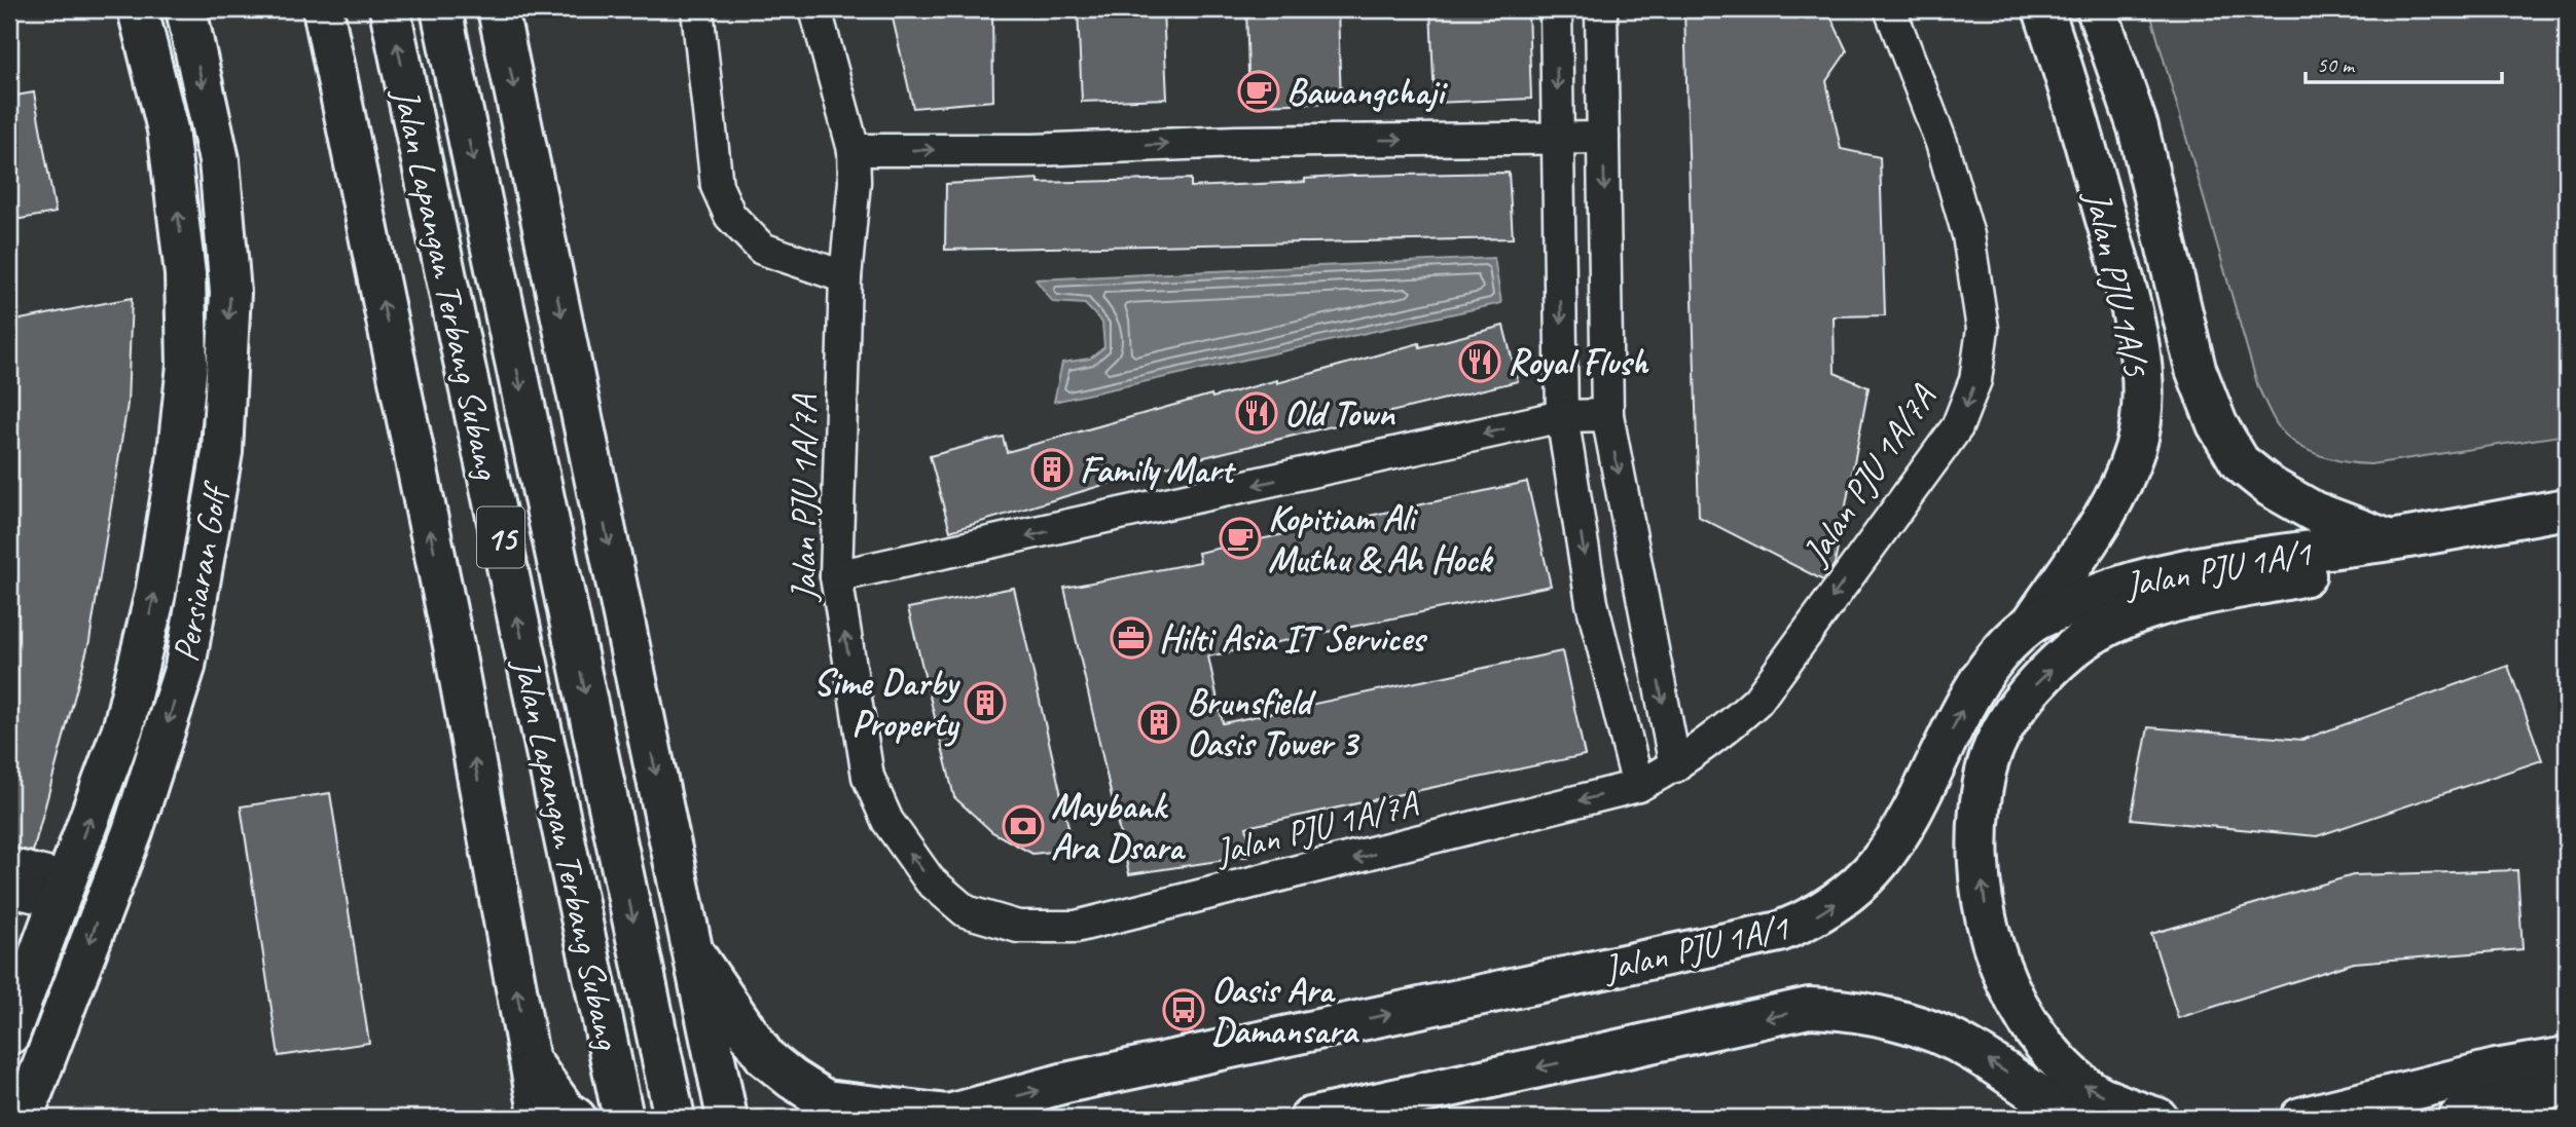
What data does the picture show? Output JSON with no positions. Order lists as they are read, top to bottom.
{
  "streets": {
    "main road": [
      "Jalan Lapangan Terbang Subang",
      "Jalan PJU 1A/5",
      "15",
      "Jalan PJU 1A/1",
      "Persiaran Golf"
    ],
    "street": ["Jalan PJU 1A/7A"]
  },
  "crossings": [
    ["Jalan PJU 1A/5", "Jalan PJU 1A/1"]
  ],
  "one_way": ["Jalan PJU 1A/1"],
  "places": {
    "cafe": ["Bawangchaji", "Kopitiam Ali Muthu & Ah Hock"],
    "restaurant": ["Royal Flush", "Old Town"],
    "building": ["Family Mart", "Sime Darby Property", "Brunsfield Oasis Tower 3"],
    "office": ["Hilti Asia IT Services"],
    "bank": ["Maybank Ara Dsara"],
    "bus stop": ["Oasis Ara Damansara"]
  },
  "scale_bar": "50 m"
}
